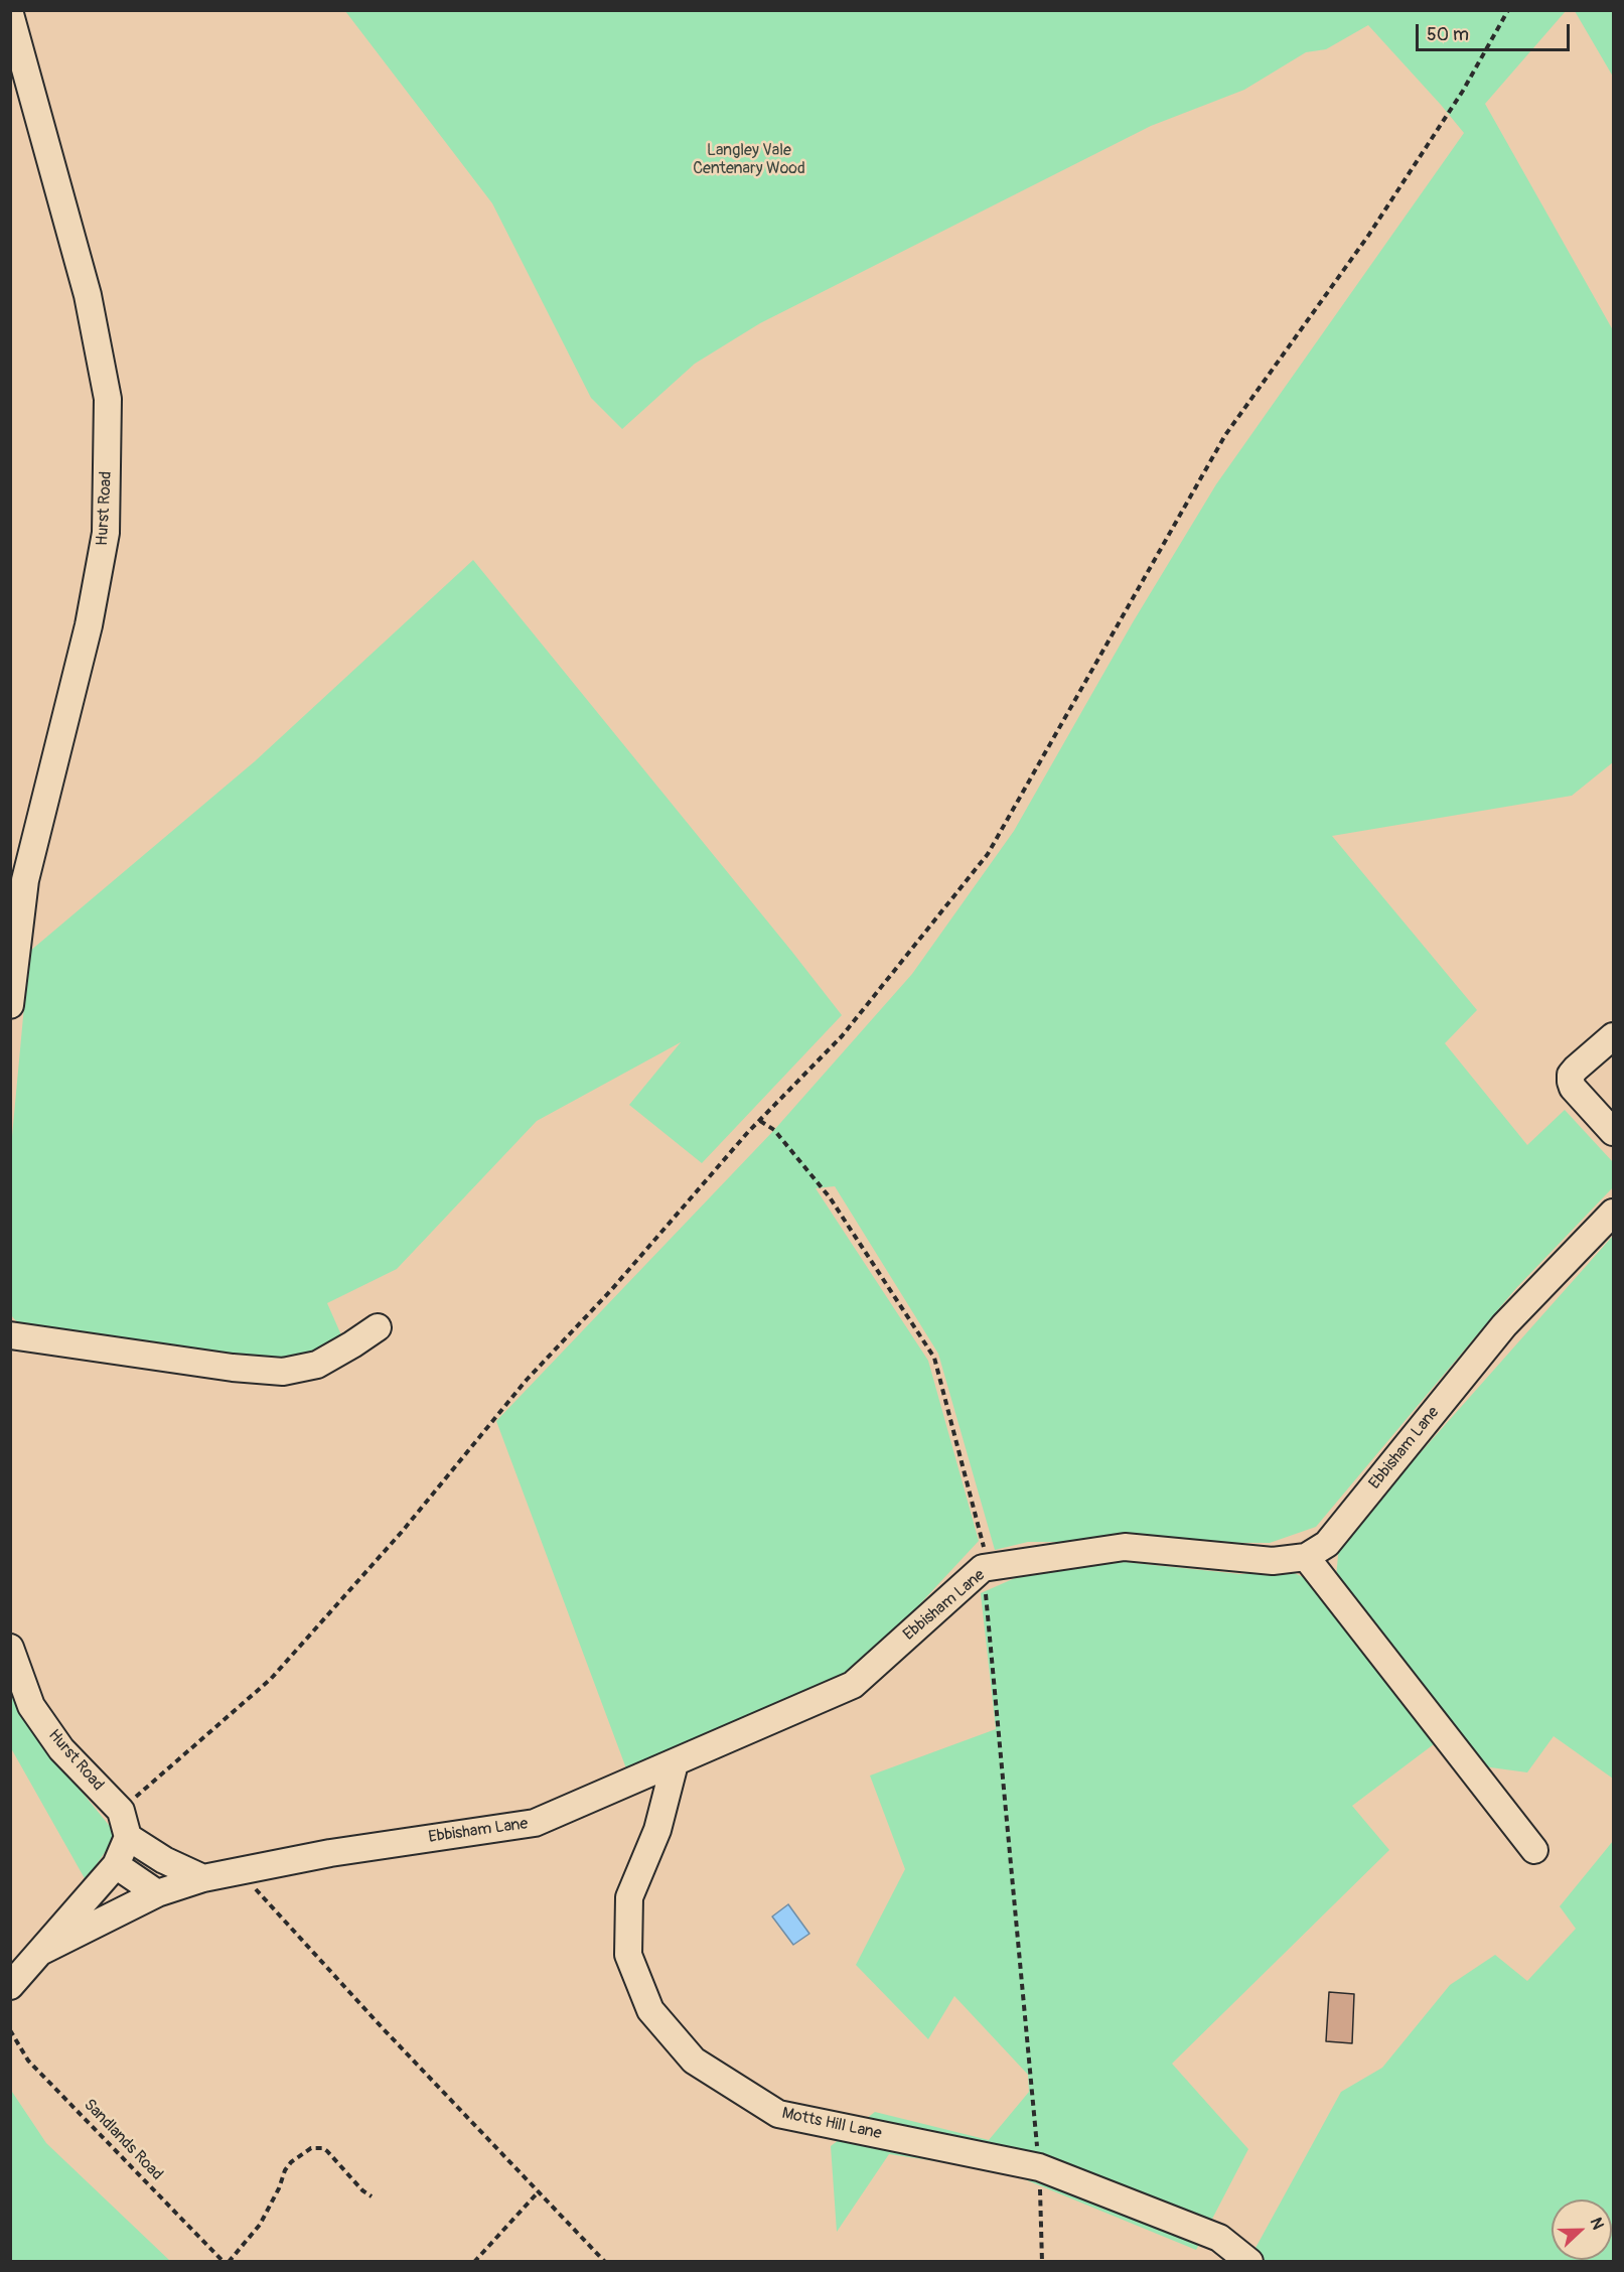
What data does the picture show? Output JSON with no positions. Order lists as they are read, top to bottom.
{
  "streets": {
    "street": ["Hurst Road", "Ebbisham Lane", "Motts Hill Lane"],
    "path": ["Sandlands Road"]
  },
  "crossings": [
    ["Hurst Road", "Ebbisham Lane"],
    ["Ebbisham Lane", "Motts Hill Lane"]
  ],
  "parks": ["Langley Vale Centenary Wood"],
  "scale_bar": "50 m",
  "north": "right"
}
